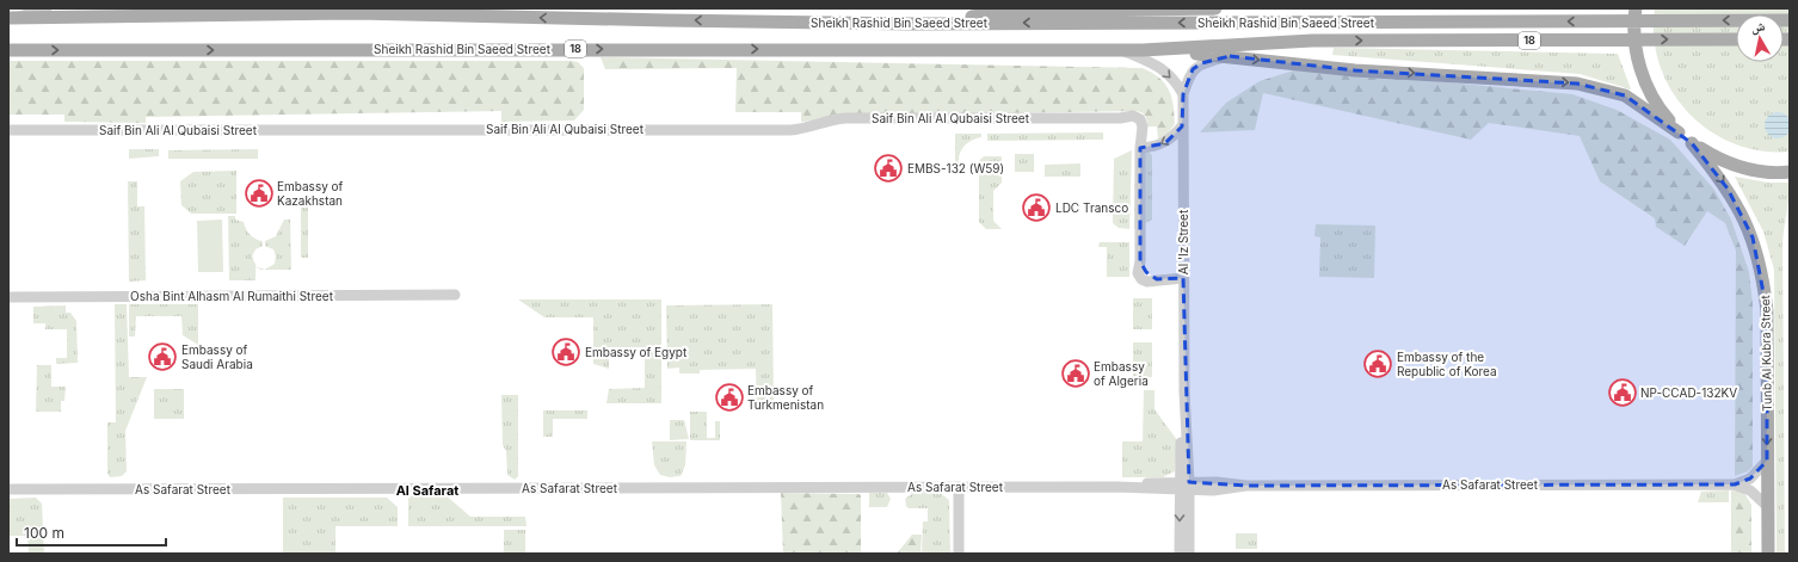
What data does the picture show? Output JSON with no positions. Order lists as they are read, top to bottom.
{
  "streets": {
    "main road": ["Sheikh Rashid Bin Saeed Street", "18", "Tunb Al Kubra Street"],
    "street": [
      "Saif Bin Ali Al Qubaisi Street",
      "Al 'Iz Street",
      "Osha Bint Alhasm Al Rumaithi Street",
      "As Safarat Street"
    ]
  },
  "crossings": [
    ["Saif Bin Ali Al Qubaisi Street", "Al 'Iz Street"],
    ["Al 'Iz Street", "As Safarat Street"],
    ["Tunb Al Kubra Street", "As Safarat Street"]
  ],
  "one_way": ["Tunb Al Kubra Street"],
  "districts": ["Al Safarat"],
  "places": {
    "public building": [
      "EMBS-132 (W59)",
      "Embassy of Kazakhstan",
      "LDC Transco",
      "Embassy of Egypt",
      "Embassy of Saudi Arabia",
      "Embassy of the Republic of Korea",
      "Embassy of Algeria",
      "NP-CCAD-132KV",
      "Embassy of Turkmenistan"
    ]
  },
  "scale_bar": "100 m",
  "north": "top"
}
